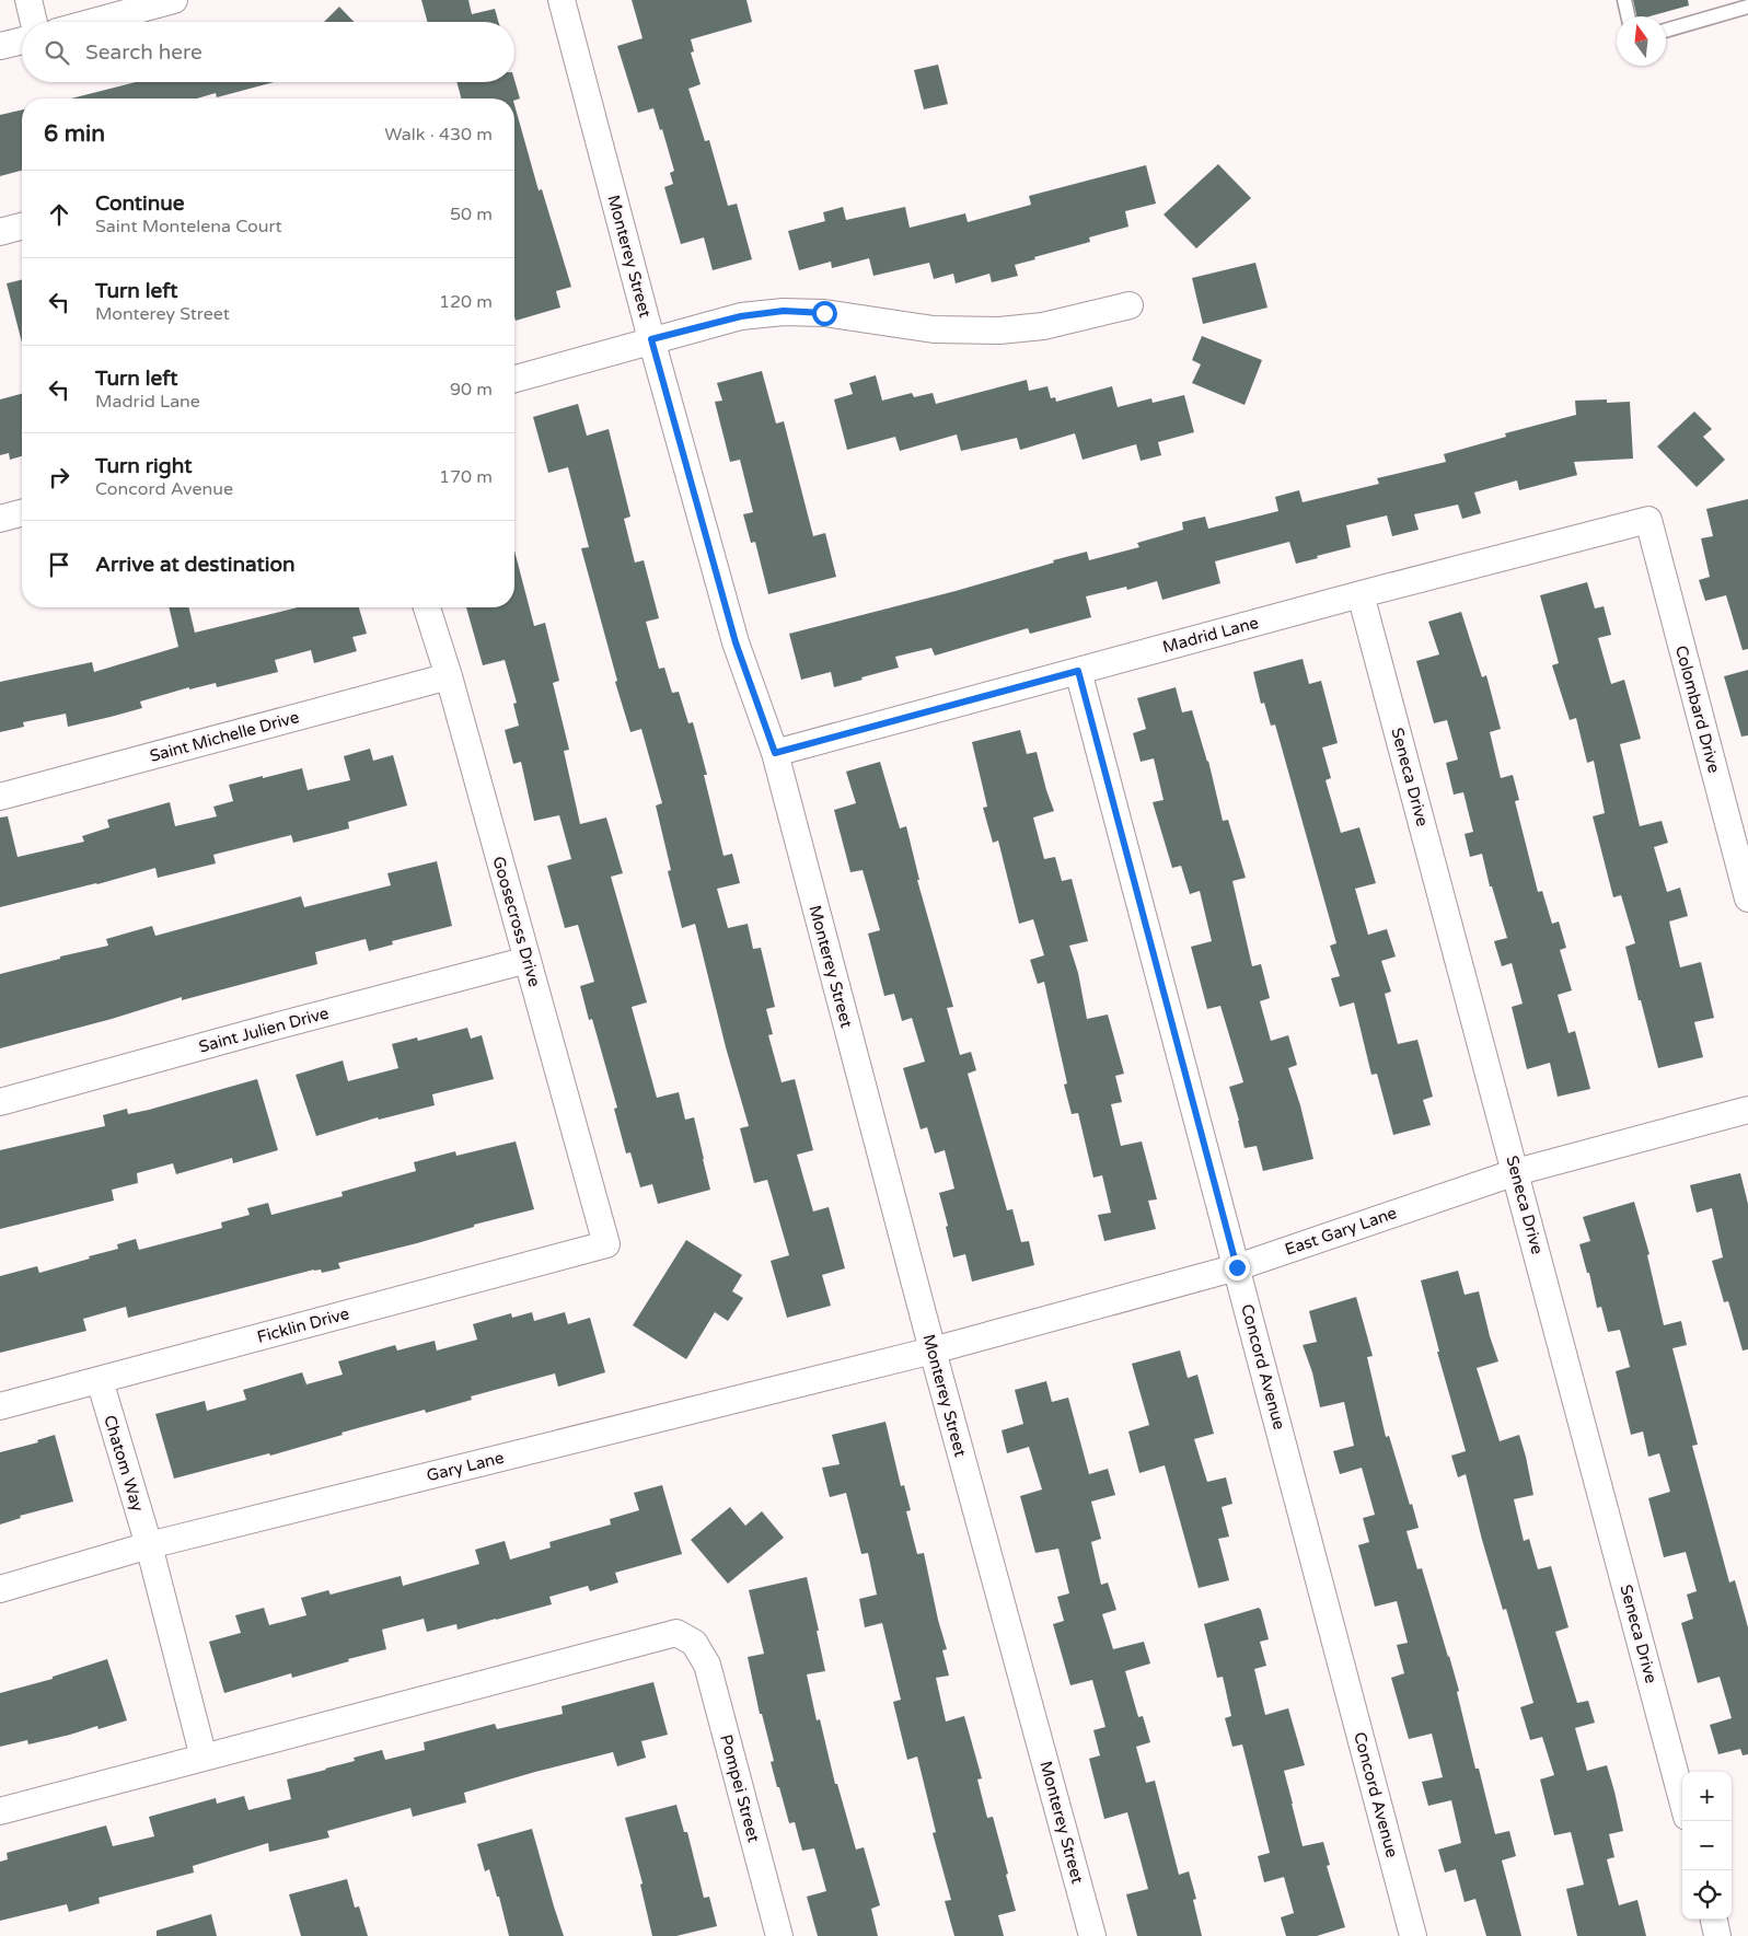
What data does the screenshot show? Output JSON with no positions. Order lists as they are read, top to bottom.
{
  "streets": {
    "street": [
      "Monterey Street",
      "Madrid Lane",
      "Colombard Drive",
      "Saint Michelle Drive",
      "Seneca Drive",
      "Goosecross Drive",
      "Saint Julien Drive",
      "East Gary Lane",
      "Ficklin Drive",
      "Concord Avenue",
      "Chatom Way",
      "Gary Lane",
      "Pompei Street"
    ]
  },
  "crossings": [
    ["Monterey Street", "Madrid Lane"],
    ["Monterey Street", "East Gary Lane"],
    ["Monterey Street", "Gary Lane"],
    ["Madrid Lane", "Colombard Drive"],
    ["Madrid Lane", "Seneca Drive"],
    ["Madrid Lane", "Concord Avenue"],
    ["Saint Michelle Drive", "Goosecross Drive"],
    ["Seneca Drive", "East Gary Lane"],
    ["Goosecross Drive", "Saint Julien Drive"],
    ["Goosecross Drive", "Ficklin Drive"],
    ["East Gary Lane", "Concord Avenue"],
    ["East Gary Lane", "Gary Lane"],
    ["Ficklin Drive", "Chatom Way"],
    ["Chatom Way", "Gary Lane"],
    ["Chatom Way", "Pompei Street"]
  ],
  "north": "top",
  "page": {
    "search": "Search here",
    "heading": ["6 min", "Walk · 430 m"],
    "list": [
      ["Continue", "Saint Montelena Court", "50 m"],
      ["Turn left", "Monterey Street", "120 m"],
      ["Turn left", "Madrid Lane", "90 m"],
      ["Turn right", "Concord Avenue", "170 m"],
      "Arrive at destination"
    ],
    "map_buttons": ["+", "−"]
  }
}
